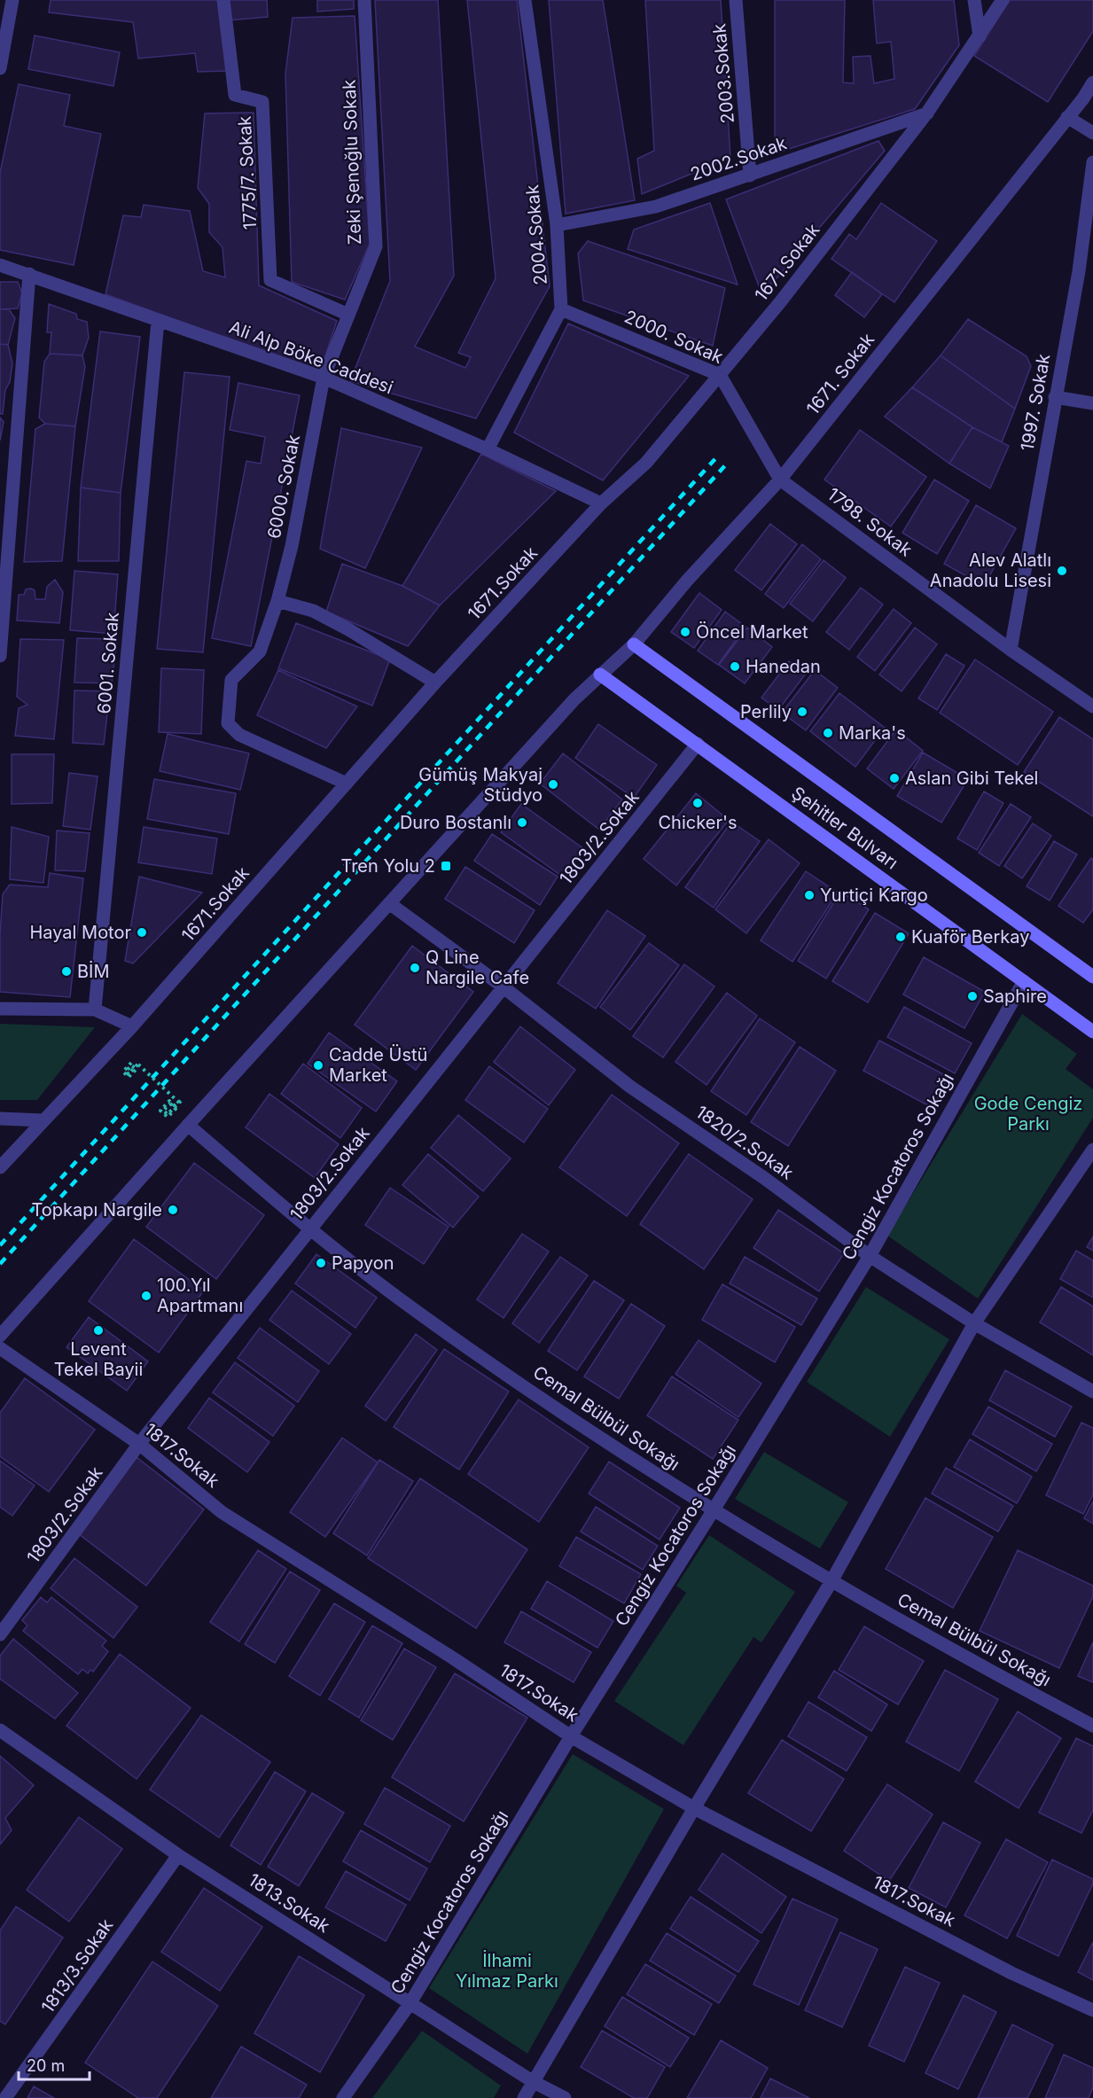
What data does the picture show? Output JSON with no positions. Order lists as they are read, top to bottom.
{
  "streets": {
    "street": [
      "2003.Sokak",
      "2002.Sokak",
      "Zeki Şenoğlu Sokak",
      "1775/7. Sokak",
      "2004.Sokak",
      "1671.Sokak",
      "2000. Sokak",
      "Ali Alp Böke Caddesi",
      "1671. Sokak",
      "1997. Sokak",
      "6000. Sokak",
      "1798. Sokak",
      "6001. Sokak",
      "Şehitler Bulvarı",
      "1803/2.Sokak",
      "1820/2.Sokak",
      "Cengiz Kocatoros Sokağı",
      "Cemal Bülbül Sokağı",
      "1817.Sokak",
      "1813.Sokak",
      "1813/3.Sokak"
    ]
  },
  "crossings": [
    ["2003.Sokak", "2002.Sokak"],
    ["2002.Sokak", "2004.Sokak"],
    ["2002.Sokak", "1671.Sokak"],
    ["Zeki Şenoğlu Sokak", "1775/7. Sokak"],
    ["Zeki Şenoğlu Sokak", "Ali Alp Böke Caddesi"],
    ["Zeki Şenoğlu Sokak", "6000. Sokak"],
    ["2004.Sokak", "2000. Sokak"],
    ["1671.Sokak", "2000. Sokak"],
    ["1671.Sokak", "Ali Alp Böke Caddesi"],
    ["1671.Sokak", "6000. Sokak"],
    ["2000. Sokak", "1671. Sokak"],
    ["2000. Sokak", "1798. Sokak"],
    ["Ali Alp Böke Caddesi", "6000. Sokak"],
    ["Ali Alp Böke Caddesi", "6001. Sokak"],
    ["1671. Sokak", "1798. Sokak"],
    ["1671. Sokak", "Şehitler Bulvarı"],
    ["1997. Sokak", "1798. Sokak"],
    ["Şehitler Bulvarı", "1803/2.Sokak"],
    ["Şehitler Bulvarı", "Cengiz Kocatoros Sokağı"],
    ["1803/2.Sokak", "1820/2.Sokak"],
    ["1803/2.Sokak", "Cemal Bülbül Sokağı"],
    ["1803/2.Sokak", "1817.Sokak"],
    ["1820/2.Sokak", "Cengiz Kocatoros Sokağı"],
    ["Cengiz Kocatoros Sokağı", "Cemal Bülbül Sokağı"],
    ["Cengiz Kocatoros Sokağı", "1817.Sokak"],
    ["Cengiz Kocatoros Sokağı", "1813.Sokak"],
    ["1813.Sokak", "1813/3.Sokak"]
  ],
  "parks": ["Gode Cengiz Parkı", "İlhami Yılmaz Parkı"],
  "places": {
    "other": [
      "Alev Alatlı Anadolu Lisesi",
      "Öncel Market",
      "Hanedan",
      "Perlily",
      "Marka's",
      "Aslan Gibi Tekel",
      "Gümüş Makyaj Stüdyo",
      "Chicker's",
      "Duro Bostanlı",
      "Yurtiçi Kargo",
      "Hayal Motor",
      "Kuaför Berkay",
      "Q Line Nargile Cafe",
      "BİM",
      "Saphire",
      "Cadde Üstü Market",
      "Topkapı Nargile",
      "Papyon",
      "100.Yıl Apartmanı",
      "Levent Tekel Bayii"
    ],
    "transit": ["Tren Yolu 2"]
  },
  "scale_bar": "20 m"
}
